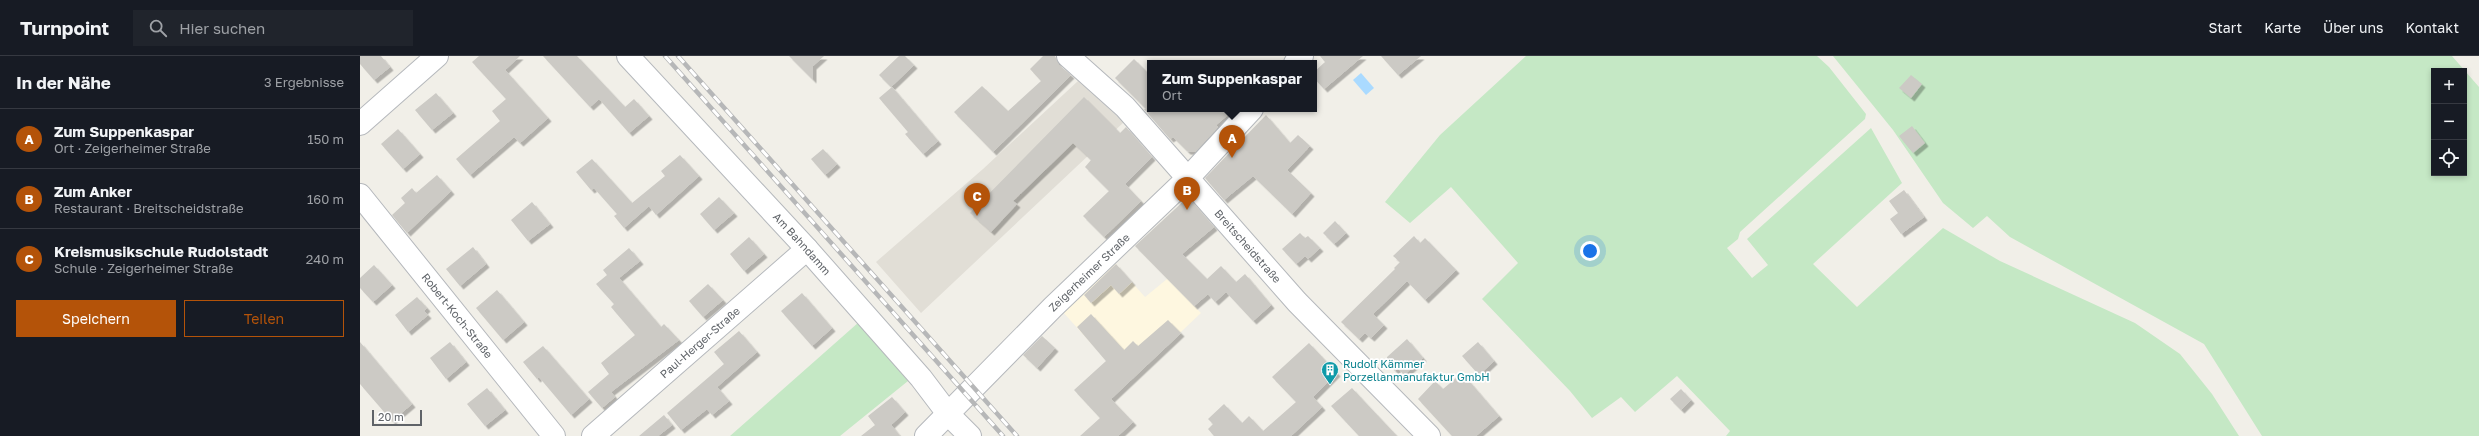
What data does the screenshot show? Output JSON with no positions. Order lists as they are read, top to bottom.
{
  "streets": {
    "street": [
      "Am Bahndamm",
      "Breitscheidstraße",
      "Zeigerheimer Straße",
      "Robert-Koch-Straße",
      "Paul-Herger-Straße"
    ]
  },
  "crossings": [
    ["Am Bahndamm", "Zeigerheimer Straße"],
    ["Am Bahndamm", "Paul-Herger-Straße"],
    ["Breitscheidstraße", "Zeigerheimer Straße"]
  ],
  "places": {
    "building": ["Rudolf Kämmer Porzellanmanufaktur GmbH"]
  },
  "scale_bar": "20 m",
  "page": {
    "header": "Turnpoint",
    "search": "Hier suchen",
    "nav": [
      "Start",
      "Karte",
      "Über uns",
      "Kontakt"
    ],
    "heading": ["In der Nähe", "3 Ergebnisse"],
    "popup": ["Zum Suppenkaspar", "Ort"],
    "map_buttons": ["+", "−"],
    "list": [
      {
        "mark": "A",
        "name": "Zum Suppenkaspar",
        "note": "Ort · Zeigerheimer Straße",
        "value": "150 m"
      },
      {
        "mark": "B",
        "name": "Zum Anker",
        "note": "Restaurant · Breitscheidstraße",
        "value": "160 m"
      },
      {
        "mark": "C",
        "name": "Kreismusikschule Rudolstadt",
        "note": "Schule · Zeigerheimer Straße",
        "value": "240 m"
      }
    ],
    "pins": ["A", "B", "C"],
    "buttons": ["Speichern", "Teilen"],
    "scale": "20 m"
  }
}
